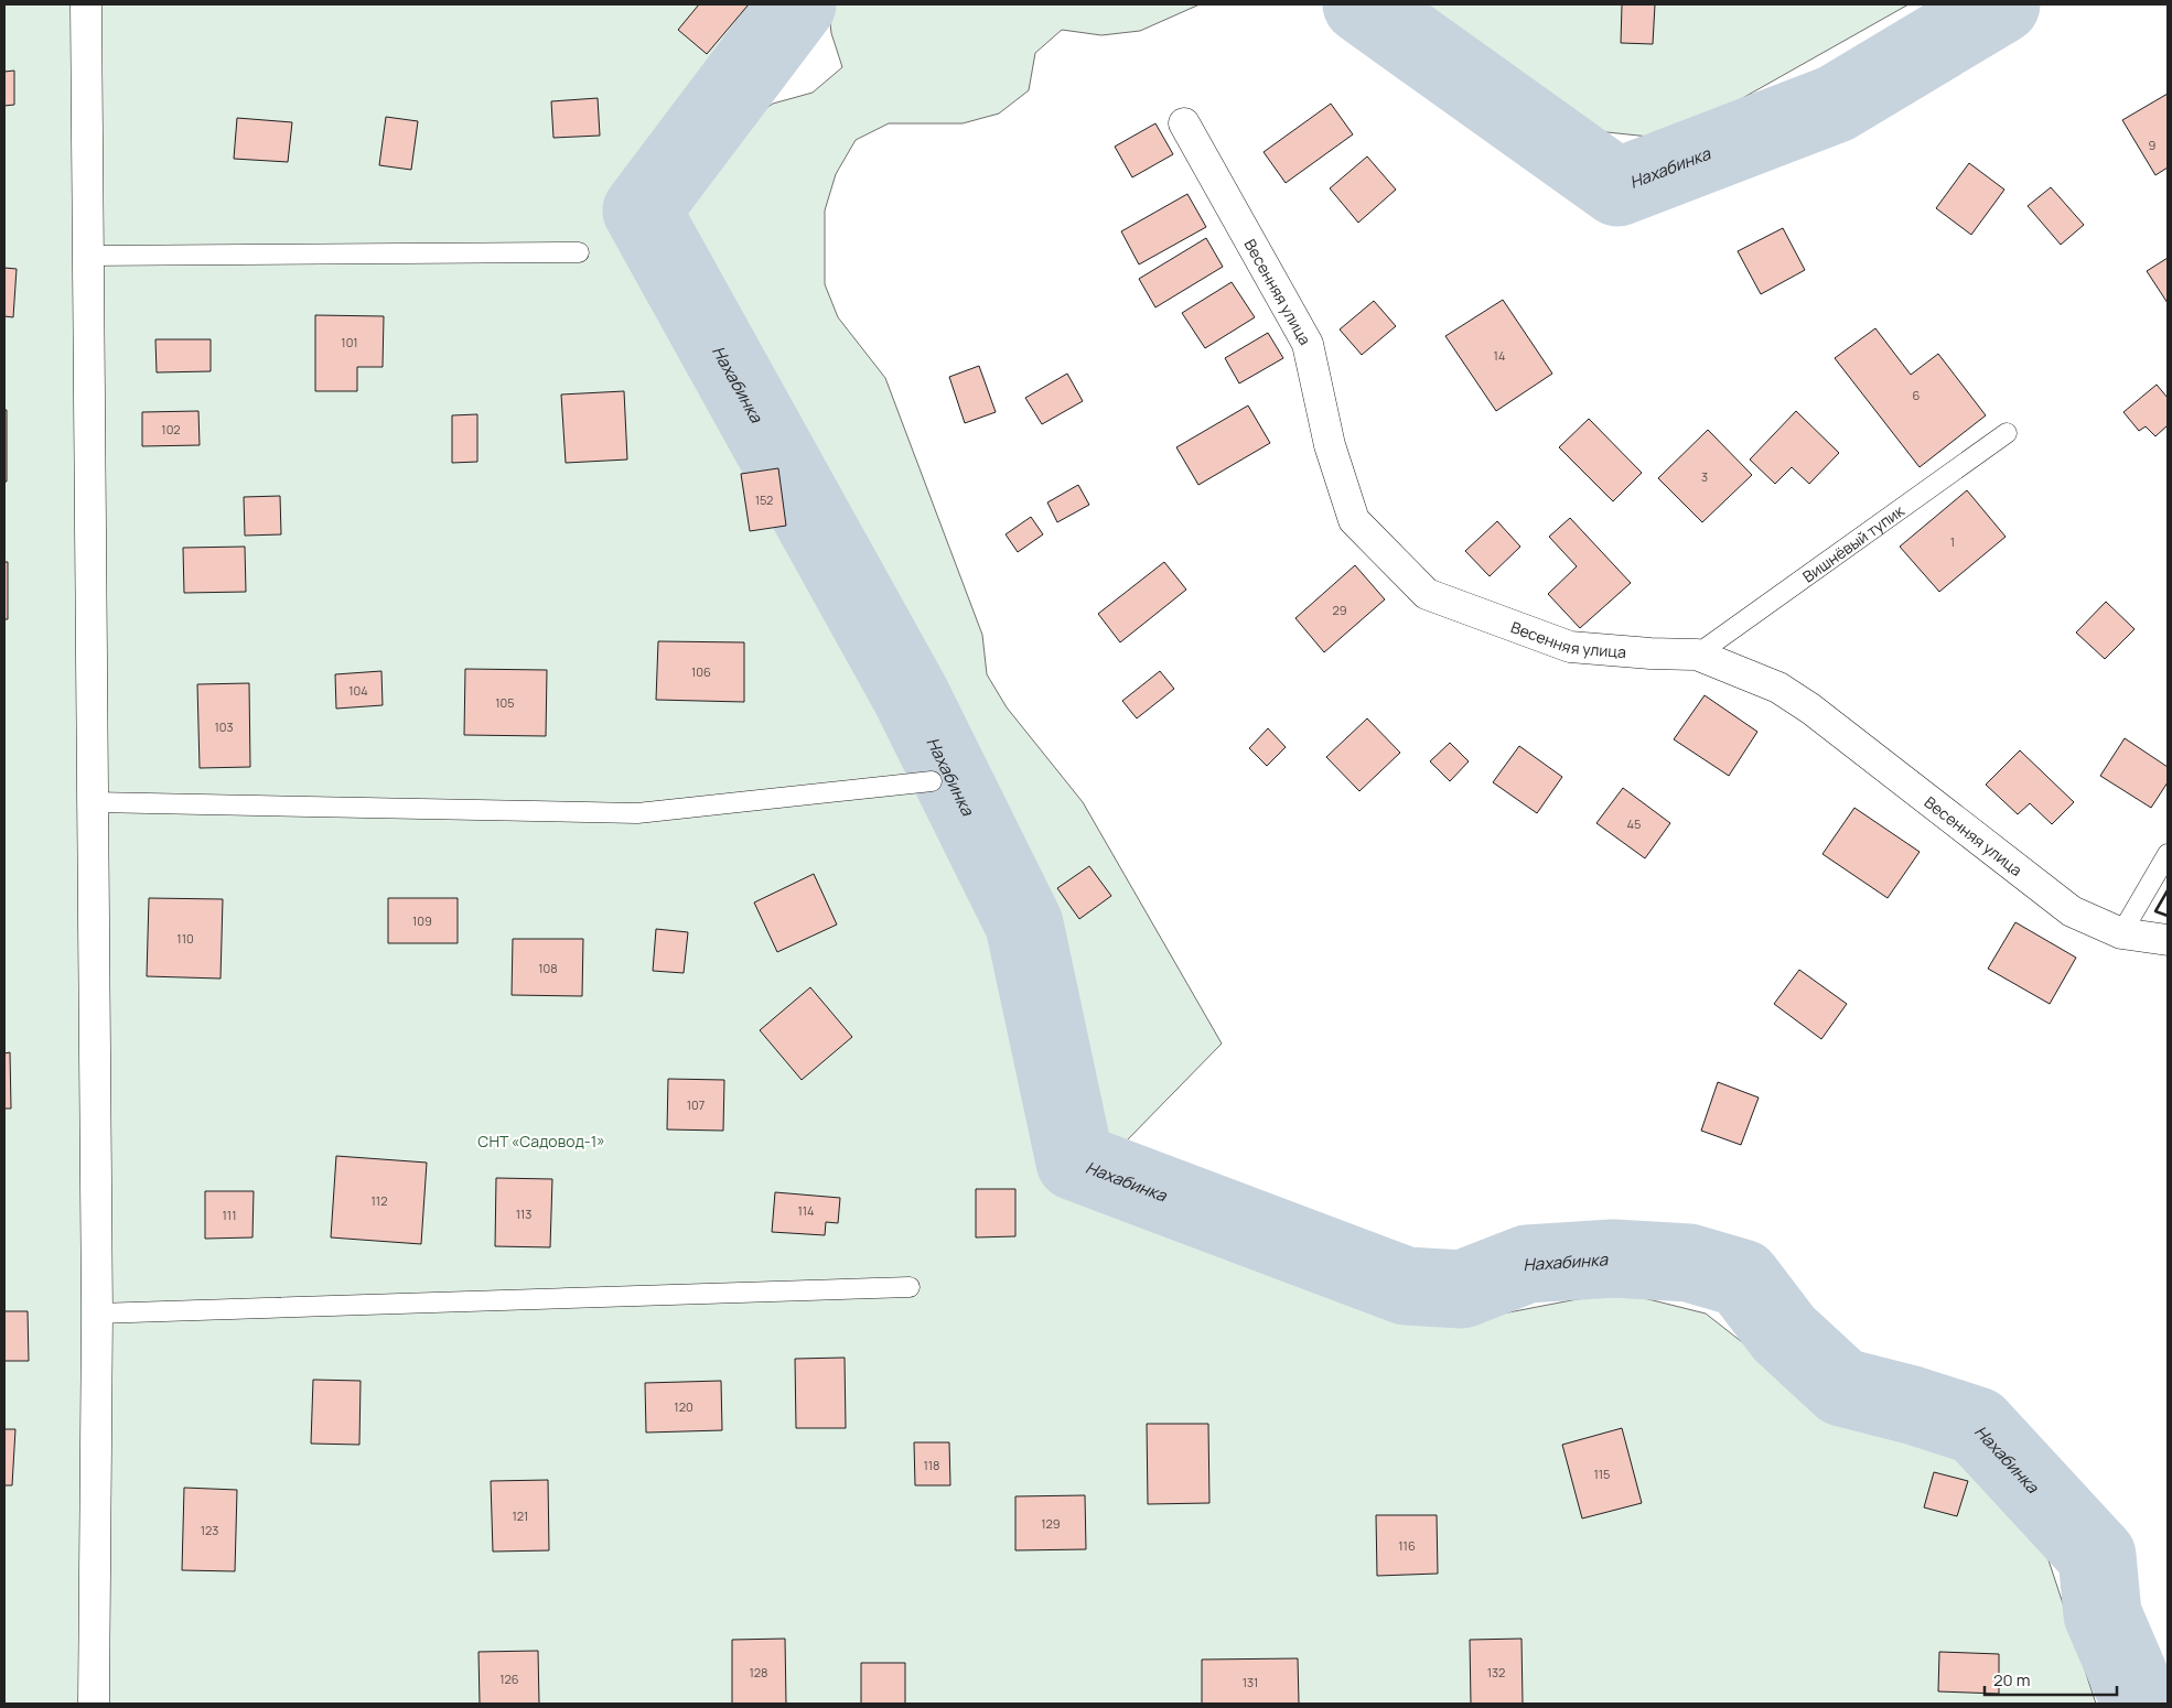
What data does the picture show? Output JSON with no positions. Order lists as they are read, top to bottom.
{
  "streets": {
    "street": ["Весенняя улица"],
    "lane": ["Вишнёвый тупик"]
  },
  "crossings": [
    ["Весенняя улица", "Вишнёвый тупик"]
  ],
  "water": ["Нахабинка"],
  "parks": ["СНТ «Садовод-1»"],
  "house_numbers": [
    "9",
    "101",
    "14",
    "6",
    "102",
    "3",
    "152",
    "1",
    "29",
    "106",
    "104",
    "105",
    "103",
    "45",
    "109",
    "110",
    "108",
    "107",
    "112",
    "114",
    "113",
    "111",
    "120",
    "118",
    "115",
    "121",
    "129",
    "123",
    "116",
    "128",
    "132",
    "126",
    "131"
  ],
  "scale_bar": "20 m"
}
